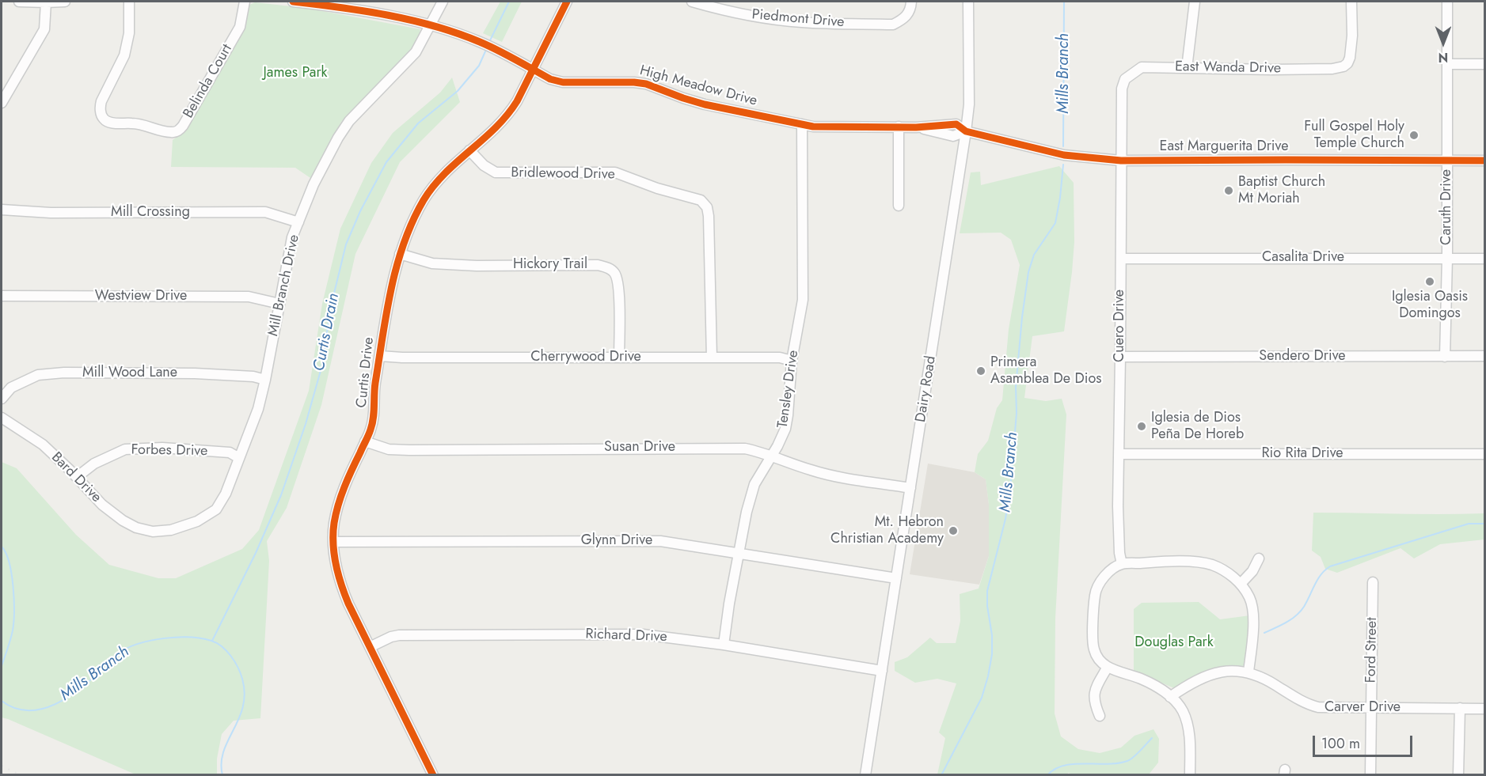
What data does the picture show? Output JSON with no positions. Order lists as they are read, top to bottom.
{
  "streets": {
    "street": [
      "Piedmont Drive",
      "East Wanda Drive",
      "Belinda Court",
      "High Meadow Drive",
      "East Marguerita Drive",
      "Bridlewood Drive",
      "Caruth Drive",
      "Mill Crossing",
      "Casalita Drive",
      "Hickory Trail",
      "Mill Branch Drive",
      "Westview Drive",
      "Cuero Drive",
      "Sendero Drive",
      "Cherrywood Drive",
      "Curtis Drive",
      "Mill Wood Lane",
      "Tensley Drive",
      "Dairy Road",
      "Susan Drive",
      "Forbes Drive",
      "Rio Rita Drive",
      "Bard Drive",
      "Glynn Drive",
      "Richard Drive",
      "Ford Street",
      "Carver Drive"
    ]
  },
  "crossings": [
    ["East Wanda Drive", "Cuero Drive"],
    ["High Meadow Drive", "East Marguerita Drive"],
    ["High Meadow Drive", "Mill Branch Drive"],
    ["High Meadow Drive", "Curtis Drive"],
    ["High Meadow Drive", "Tensley Drive"],
    ["High Meadow Drive", "Dairy Road"],
    ["East Marguerita Drive", "Caruth Drive"],
    ["East Marguerita Drive", "Cuero Drive"],
    ["East Marguerita Drive", "Dairy Road"],
    ["Bridlewood Drive", "Cherrywood Drive"],
    ["Bridlewood Drive", "Curtis Drive"],
    ["Caruth Drive", "Casalita Drive"],
    ["Caruth Drive", "Sendero Drive"],
    ["Mill Crossing", "Mill Branch Drive"],
    ["Casalita Drive", "Cuero Drive"],
    ["Hickory Trail", "Cherrywood Drive"],
    ["Hickory Trail", "Curtis Drive"],
    ["Mill Branch Drive", "Westview Drive"],
    ["Mill Branch Drive", "Mill Wood Lane"],
    ["Mill Branch Drive", "Forbes Drive"],
    ["Mill Branch Drive", "Bard Drive"],
    ["Cuero Drive", "Sendero Drive"],
    ["Cuero Drive", "Rio Rita Drive"],
    ["Cuero Drive", "Carver Drive"],
    ["Cherrywood Drive", "Curtis Drive"],
    ["Cherrywood Drive", "Tensley Drive"],
    ["Curtis Drive", "Susan Drive"],
    ["Curtis Drive", "Glynn Drive"],
    ["Curtis Drive", "Richard Drive"],
    ["Tensley Drive", "Susan Drive"],
    ["Tensley Drive", "Glynn Drive"],
    ["Tensley Drive", "Richard Drive"],
    ["Dairy Road", "Susan Drive"],
    ["Dairy Road", "Glynn Drive"],
    ["Dairy Road", "Richard Drive"],
    ["Forbes Drive", "Bard Drive"],
    ["Ford Street", "Carver Drive"]
  ],
  "water": ["Mills Branch", "Curtis Drain"],
  "parks": ["James Park", "Douglas Park"],
  "places": [
    "Full Gospel Holy Temple Church",
    "Baptist Church Mt Moriah",
    "Iglesia Oasis Domingos",
    "Primera Asamblea De Dios",
    "Iglesia de Dios Peña De Horeb",
    "Mt. Hebron Christian Academy"
  ],
  "scale_bar": "100 m",
  "north": "bottom"
}
